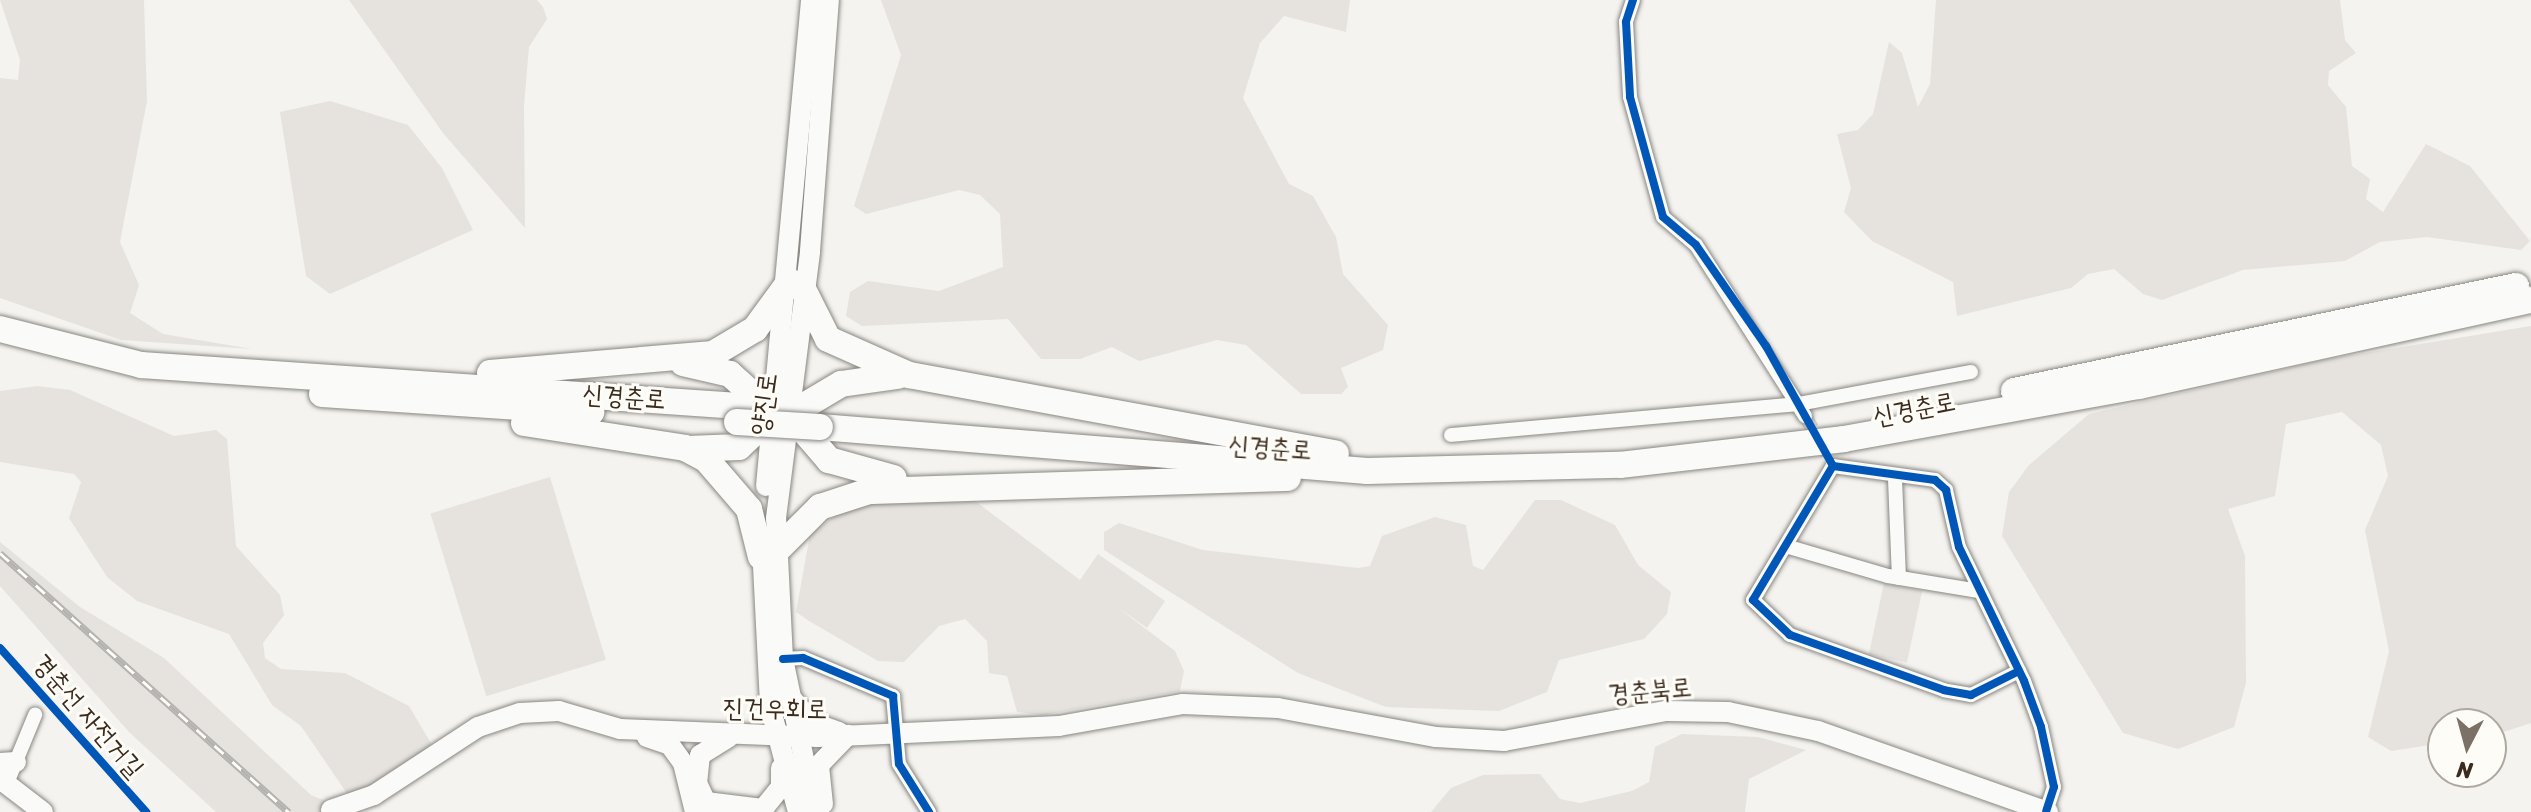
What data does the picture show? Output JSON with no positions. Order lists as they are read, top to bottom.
{
  "streets": {
    "highway": ["신경춘로"],
    "main road": ["양진로", "경춘북로", "진건우회로"],
    "cycle path": ["경춘선 자전거길"]
  },
  "crossings": [
    ["양진로", "진건우회로"],
    ["경춘북로", "진건우회로"]
  ],
  "north": "bottom"
}
